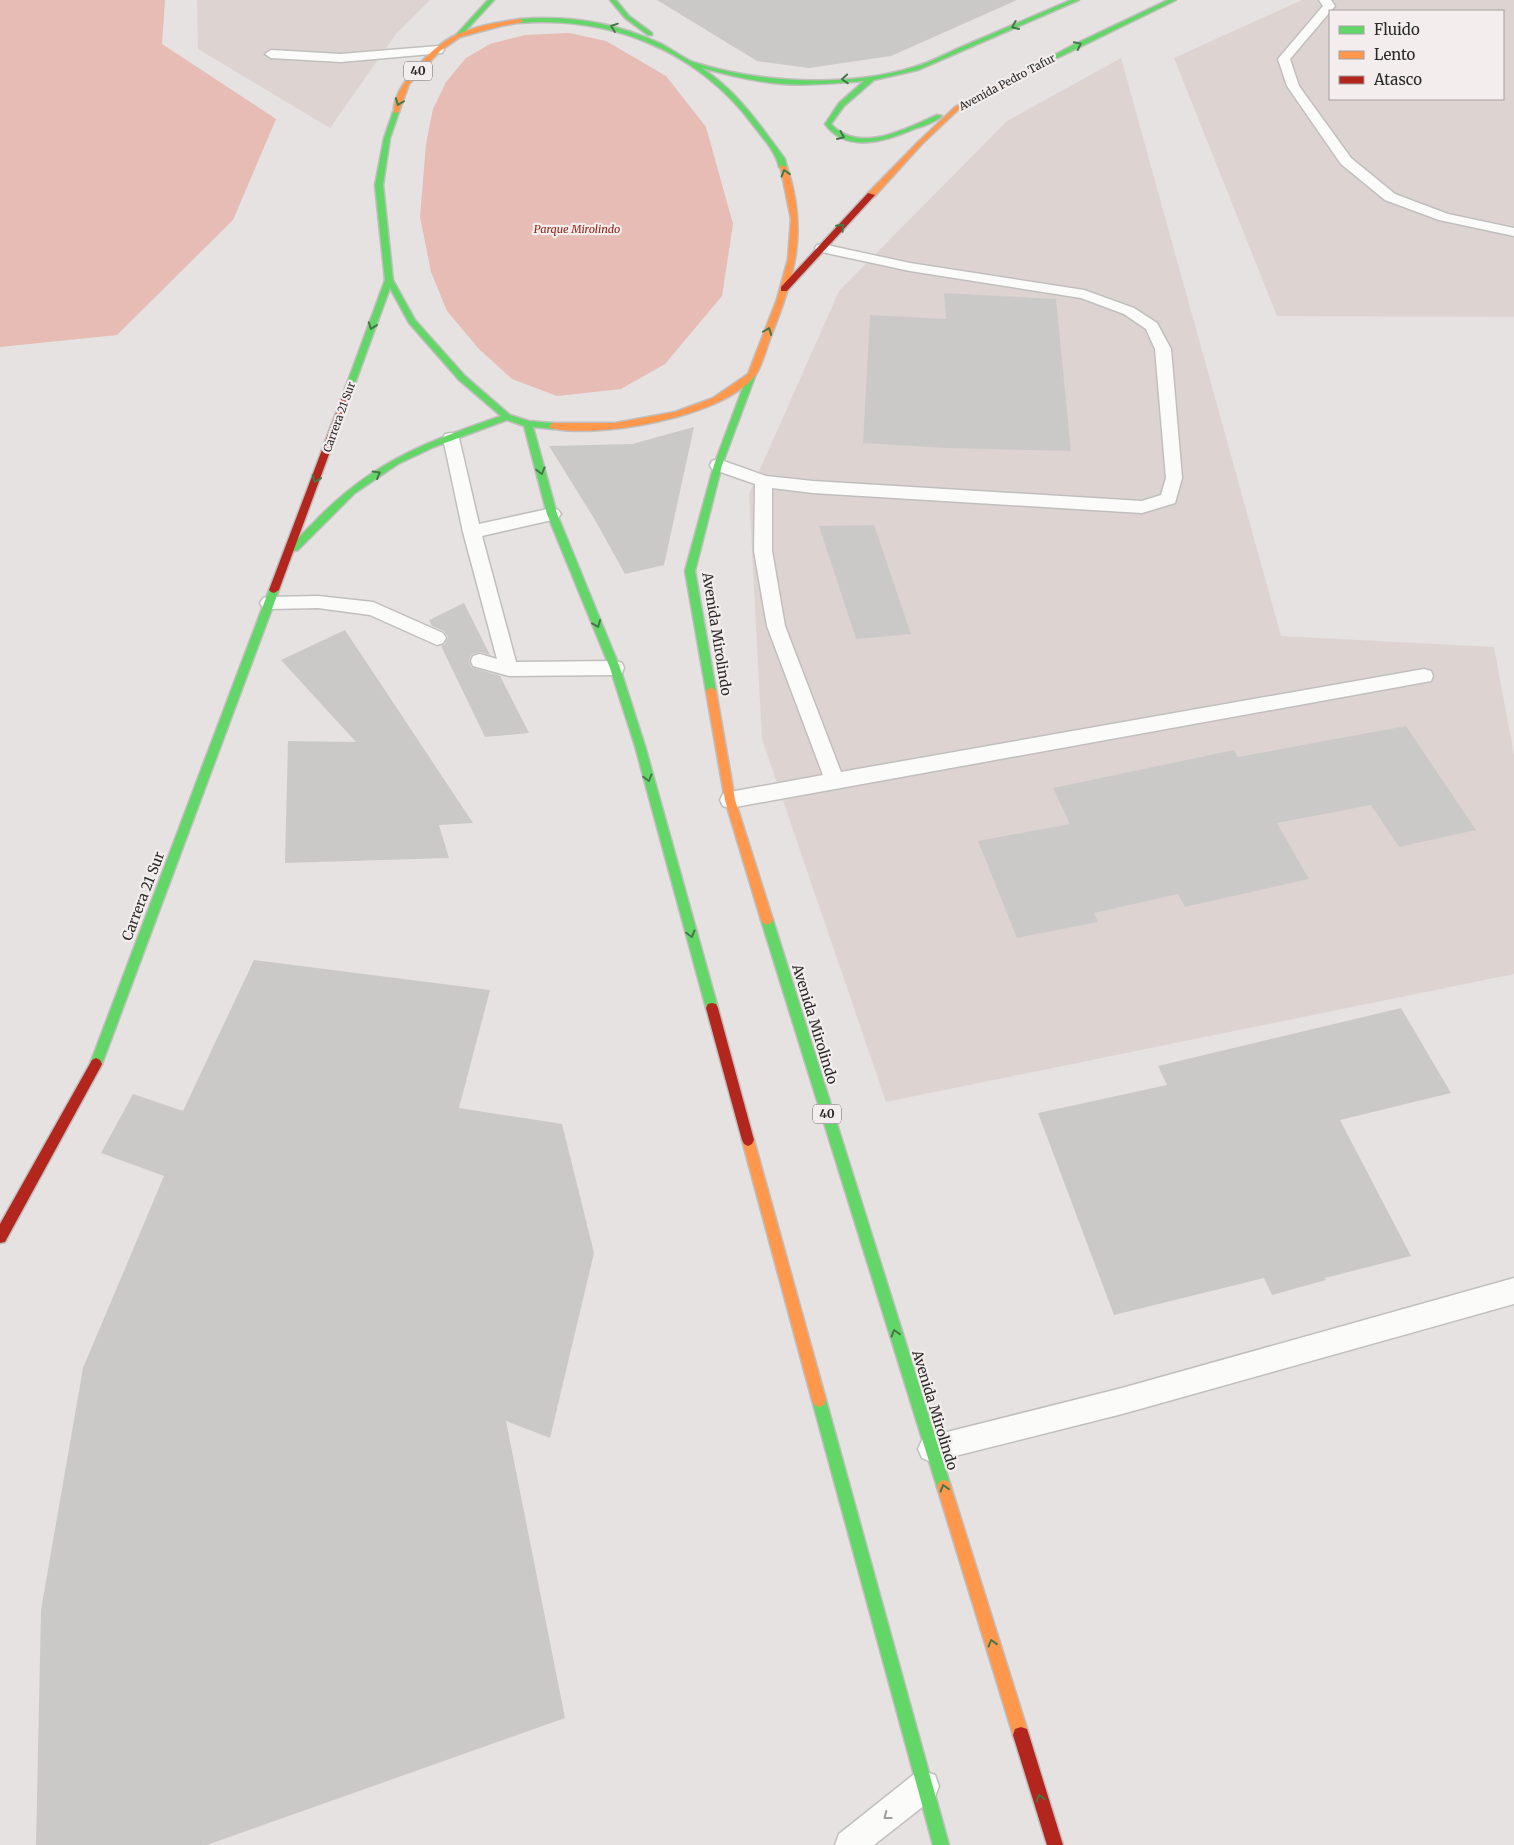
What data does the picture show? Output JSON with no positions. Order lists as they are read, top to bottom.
{
  "streets": {
    "main road": [
      "40",
      "Avenida Pedro Tafur",
      "Carrera 21 Sur",
      "Avenida Mirolindo"
    ]
  },
  "crossings": [
    ["40", "Avenida Pedro Tafur"],
    ["40", "Carrera 21 Sur"],
    ["40", "Avenida Mirolindo"]
  ],
  "parks": ["Parque Mirolindo"],
  "legend": ["Fluido", "Lento", "Atasco"]
}
